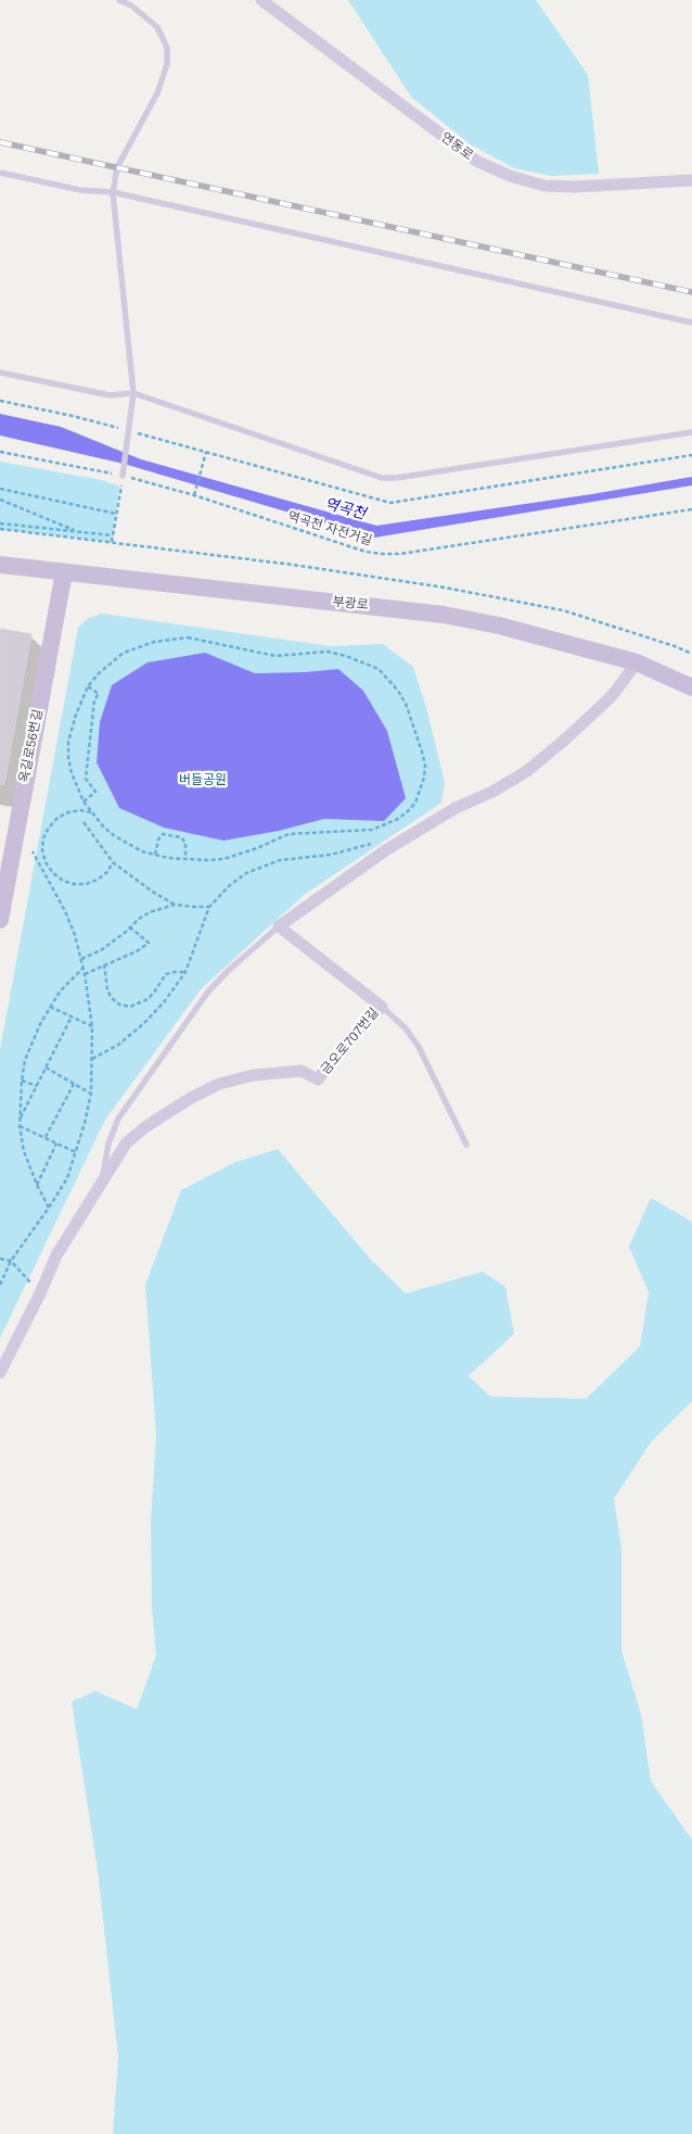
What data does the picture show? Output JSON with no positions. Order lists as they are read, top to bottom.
{
  "streets": {
    "main road": ["부광로", "옥길로56번길"],
    "street": ["연동로", "금오로707번길"],
    "path": ["역곡천 자전거길"]
  },
  "crossings": [
    ["부광로", "옥길로56번길"]
  ],
  "water": ["역곡천"],
  "parks": ["버들공원"]
}
